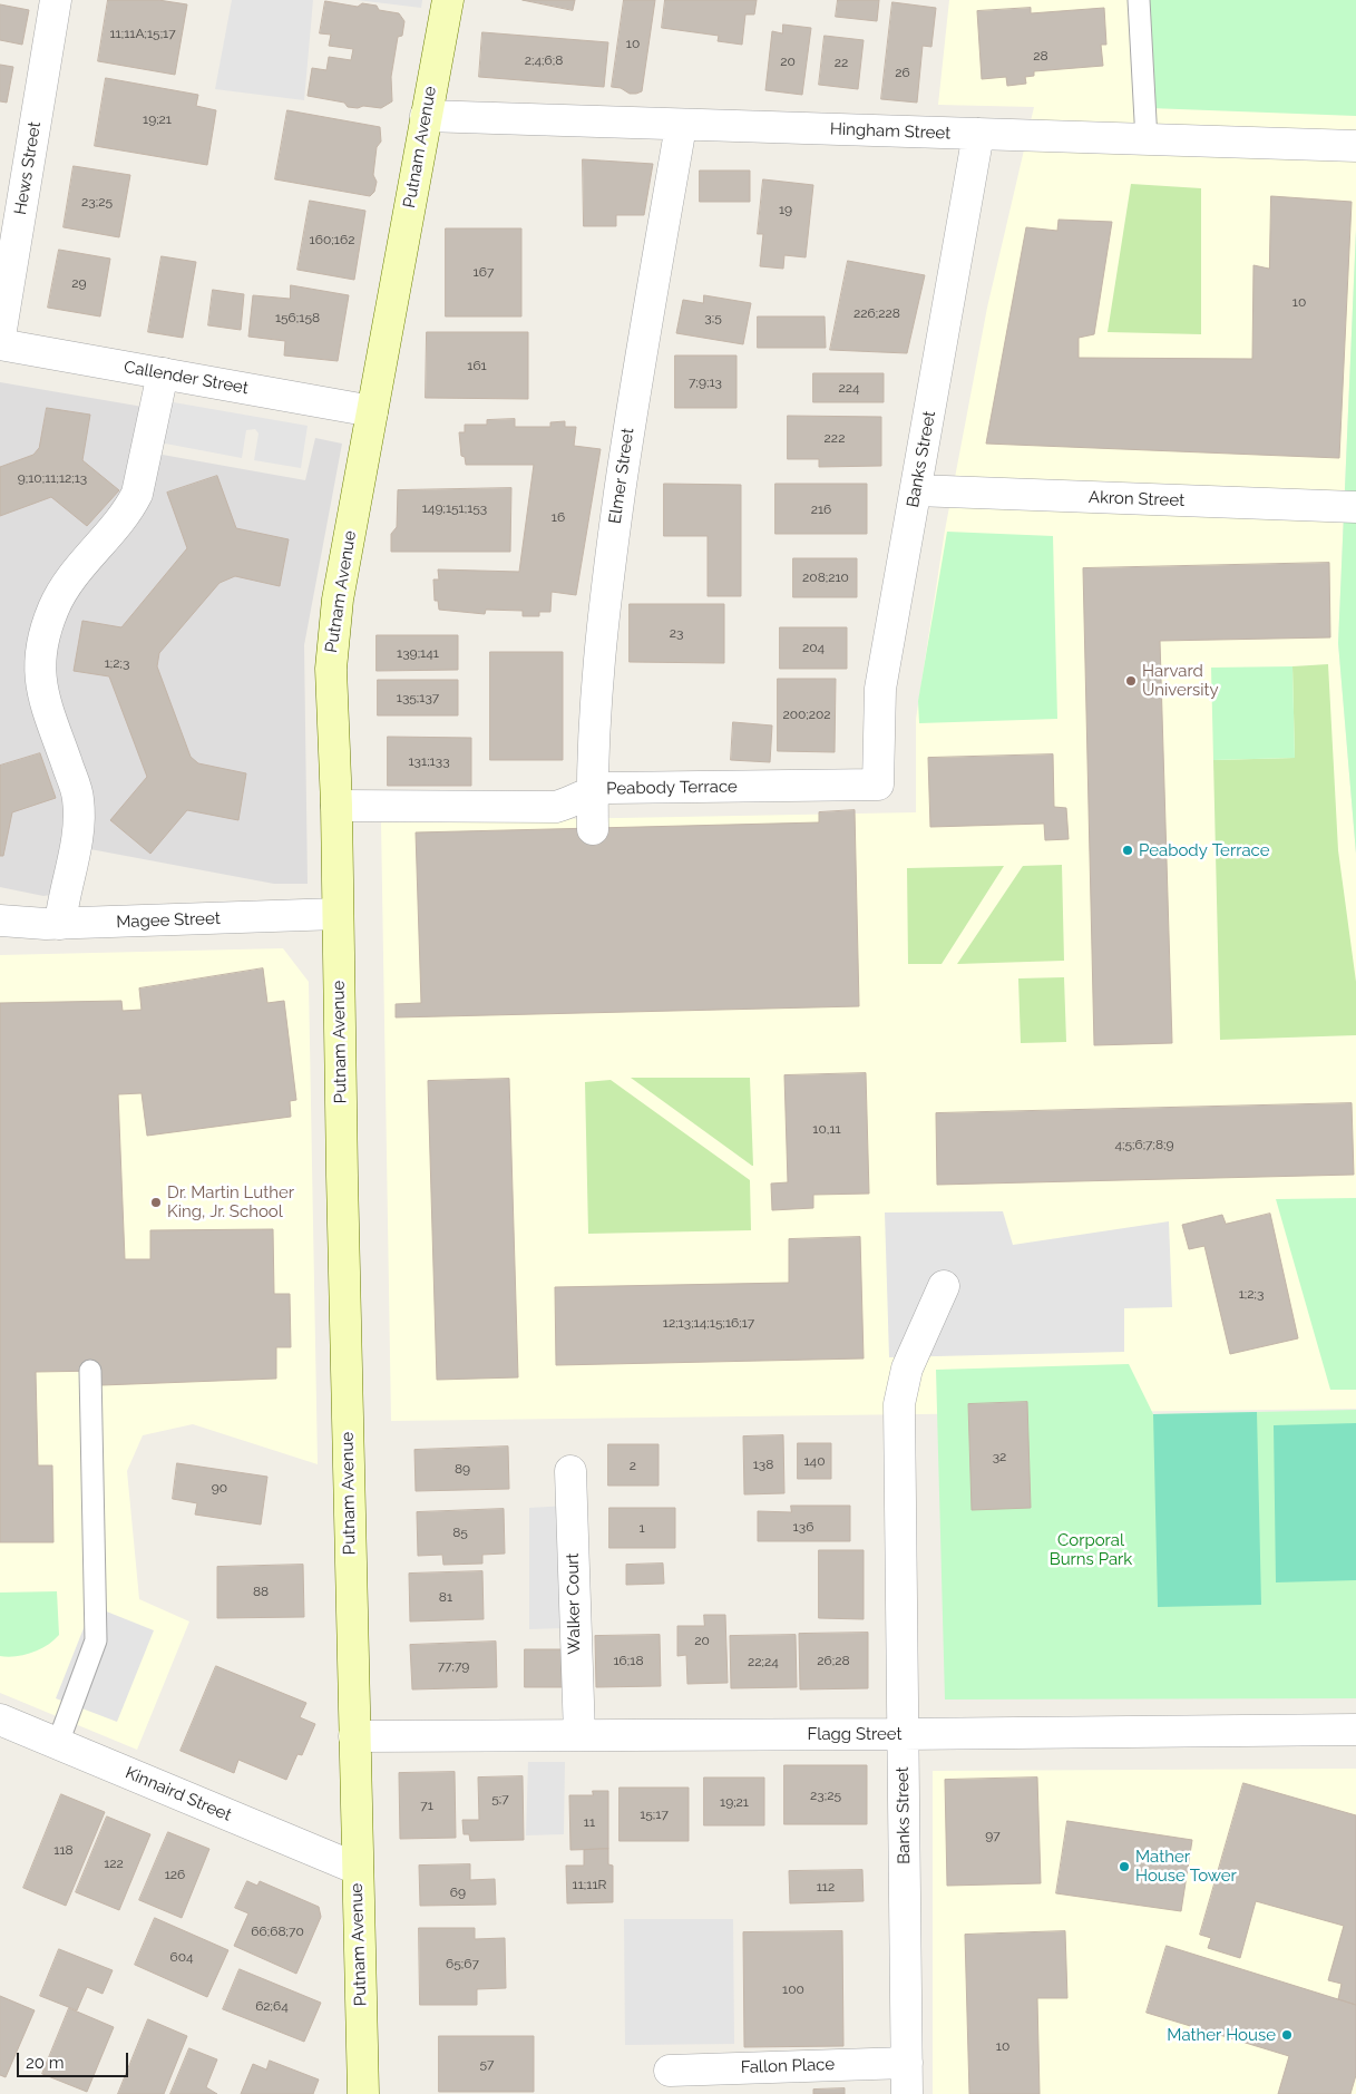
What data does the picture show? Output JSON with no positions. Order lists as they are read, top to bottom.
{
  "streets": {
    "main road": ["Putnam Avenue"],
    "street": [
      "Hingham Street",
      "Hews Street",
      "Callender Street",
      "Banks Street",
      "Elmer Street",
      "Akron Street",
      "Peabody Terrace",
      "Magee Street",
      "Walker Court",
      "Flagg Street",
      "Kinnaird Street",
      "Fallon Place"
    ]
  },
  "crossings": [
    ["Hingham Street", "Putnam Avenue"],
    ["Hingham Street", "Banks Street"],
    ["Hingham Street", "Elmer Street"],
    ["Putnam Avenue", "Callender Street"],
    ["Putnam Avenue", "Peabody Terrace"],
    ["Putnam Avenue", "Magee Street"],
    ["Putnam Avenue", "Flagg Street"],
    ["Putnam Avenue", "Kinnaird Street"],
    ["Banks Street", "Akron Street"],
    ["Banks Street", "Peabody Terrace"],
    ["Banks Street", "Flagg Street"],
    ["Banks Street", "Fallon Place"],
    ["Elmer Street", "Peabody Terrace"],
    ["Walker Court", "Flagg Street"]
  ],
  "parks": ["Corporal Burns Park"],
  "places": [
    "Harvard University",
    "Peabody Terrace",
    "Dr. Martin Luther King, Jr. School",
    "Mather House Tower",
    "Mather House"
  ],
  "house_numbers": [
    "11;11A;15;17",
    "10",
    "28",
    "2;4;6;8",
    "20",
    "22",
    "26",
    "19;21",
    "23;25",
    "19",
    "160;162",
    "167",
    "29",
    "10",
    "226;228",
    "156;158",
    "3;5",
    "161",
    "7;9;13",
    "224",
    "222",
    "9;10;11;12;13",
    "149;151;153",
    "216",
    "16",
    "208;210",
    "23",
    "204",
    "139;141",
    "1;2;3",
    "135;137",
    "200;202",
    "131;133",
    "10,11",
    "4;5;6;7;8;9",
    "1;2;3",
    "12;13;14;15;16;17",
    "32",
    "140",
    "138",
    "2",
    "89",
    "90",
    "136",
    "1",
    "85",
    "88",
    "81",
    "20",
    "16;18",
    "26;28",
    "22;24",
    "77;79",
    "23;25",
    "5;7",
    "19;21",
    "71",
    "15;17",
    "11",
    "97",
    "118",
    "122",
    "126",
    "11;11R",
    "112",
    "69",
    "66;68;70",
    "604",
    "65;67",
    "100",
    "62;64",
    "10",
    "57"
  ],
  "scale_bar": "20 m"
}
